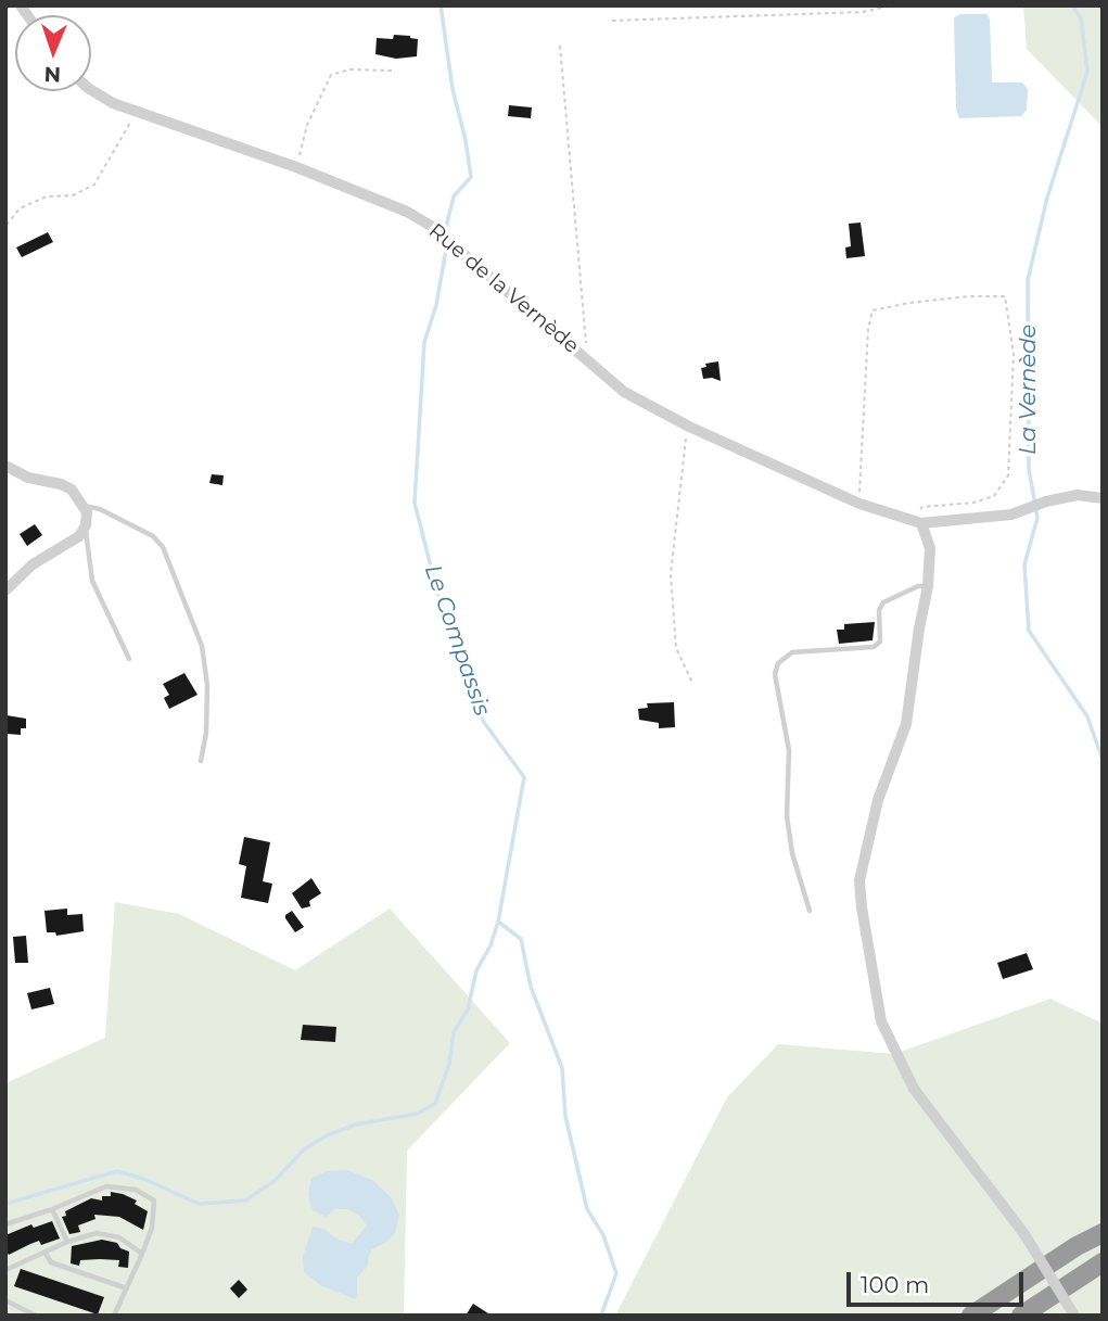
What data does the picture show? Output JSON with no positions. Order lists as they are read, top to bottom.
{
  "streets": {
    "street": ["Rue de la Vernède"]
  },
  "water": ["La Vernède", "Le Compassis"],
  "scale_bar": "100 m",
  "north": "bottom"
}
